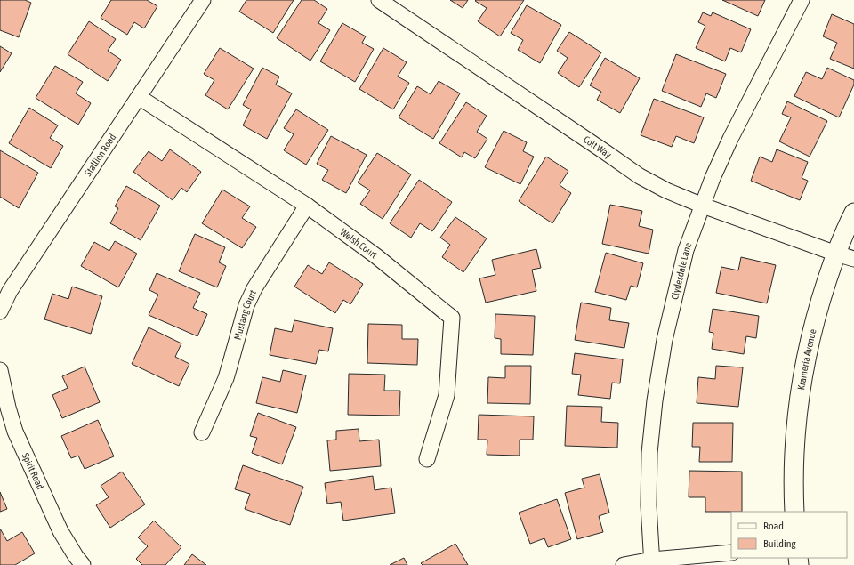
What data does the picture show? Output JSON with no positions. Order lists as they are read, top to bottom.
{
  "streets": {
    "street": [
      "Colt Way",
      "Stallion Road",
      "Welsh Court",
      "Clydesdale Lane",
      "Mustang Court",
      "Krameria Avenue",
      "Spirit Road"
    ]
  },
  "crossings": [
    ["Colt Way", "Clydesdale Lane"],
    ["Colt Way", "Krameria Avenue"],
    ["Stallion Road", "Welsh Court"],
    ["Welsh Court", "Mustang Court"]
  ],
  "legend": ["Road", "Building"]
}
